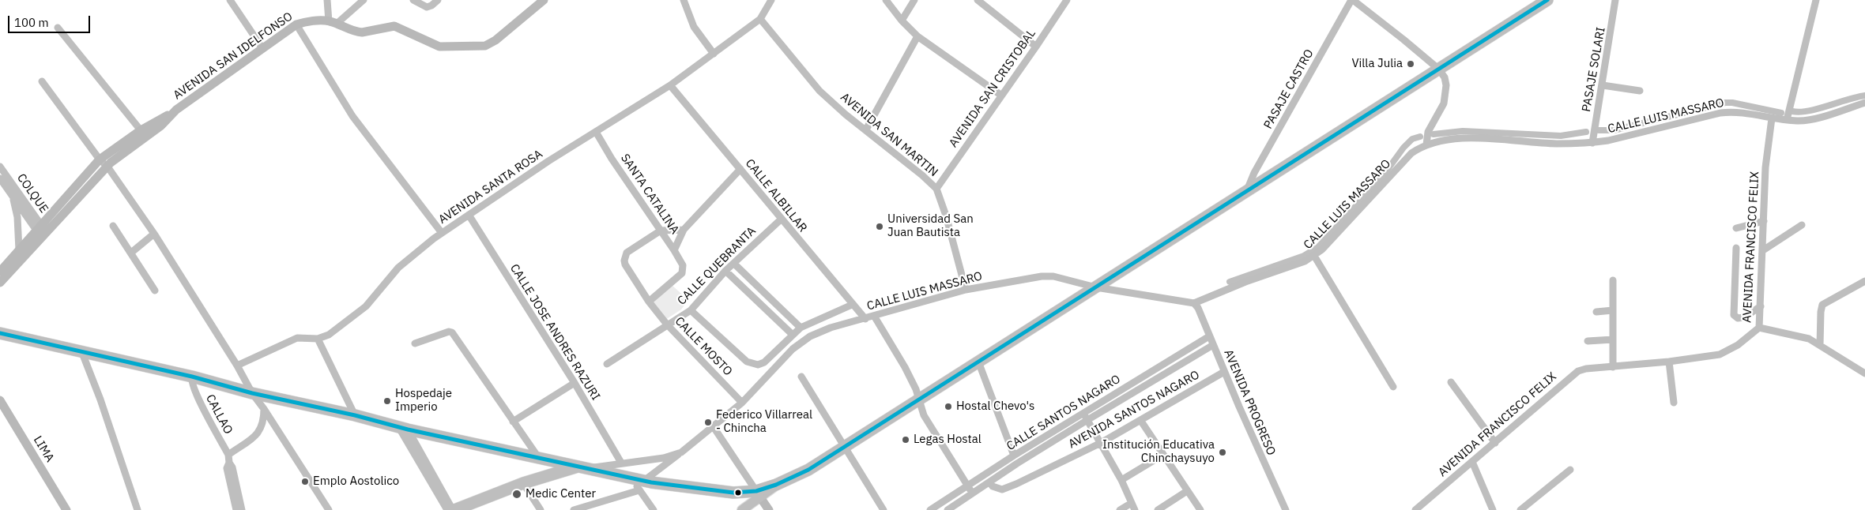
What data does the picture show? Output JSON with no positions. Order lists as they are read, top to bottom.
{
  "streets": {
    "street": [
      "AVENIDA SAN IDELFONSO",
      "PASAJE SOLARI",
      "AVENIDA SAN CRISTOBAL",
      "PASAJE CASTRO",
      "CALLE LUIS MASSARO",
      "AVENIDA SAN MARTIN",
      "AVENIDA SANTA ROSA",
      "COLQUE",
      "SANTA CATALINA",
      "CALLE ALBILLAR",
      "AVENIDA FRANCISCO FELIX",
      "CALLE QUEBRANTA",
      "CALLE JOSE ANDRES RAZURI",
      "CALLE MOSTO",
      "AVENIDA PROGRESO",
      "AVENIDA SANTOS NAGARO",
      "CALLE SANTOS NAGARO",
      "CALLAO",
      "LIMA"
    ]
  },
  "crossings": [
    ["AVENIDA SAN IDELFONSO", "COLQUE"],
    ["PASAJE SOLARI", "CALLE LUIS MASSARO"],
    ["AVENIDA SAN CRISTOBAL", "AVENIDA SAN MARTIN"],
    ["CALLE LUIS MASSARO", "AVENIDA SAN MARTIN"],
    ["CALLE LUIS MASSARO", "CALLE ALBILLAR"],
    ["CALLE LUIS MASSARO", "AVENIDA FRANCISCO FELIX"],
    ["CALLE LUIS MASSARO", "CALLE JOSE ANDRES RAZURI"],
    ["CALLE LUIS MASSARO", "CALLE MOSTO"],
    ["CALLE LUIS MASSARO", "AVENIDA PROGRESO"],
    ["AVENIDA SAN MARTIN", "AVENIDA SANTA ROSA"],
    ["AVENIDA SANTA ROSA", "SANTA CATALINA"],
    ["AVENIDA SANTA ROSA", "CALLE ALBILLAR"],
    ["AVENIDA SANTA ROSA", "CALLE JOSE ANDRES RAZURI"],
    ["SANTA CATALINA", "CALLE MOSTO"],
    ["CALLE ALBILLAR", "CALLE QUEBRANTA"],
    ["CALLE QUEBRANTA", "CALLE MOSTO"],
    ["AVENIDA PROGRESO", "AVENIDA SANTOS NAGARO"],
    ["AVENIDA PROGRESO", "CALLE SANTOS NAGARO"],
    ["AVENIDA SANTOS NAGARO", "CALLE SANTOS NAGARO"]
  ],
  "places": [
    "Villa Julia",
    "Universidad San Juan Bautista",
    "Hospedaje Imperio",
    "Hostal Chevo's",
    "Federico Villarreal - Chincha",
    "Legas Hostal",
    "Institución Educativa Chinchaysuyo",
    "Emplo Aostolico",
    "Medic Center"
  ],
  "scale_bar": "100 m"
}
